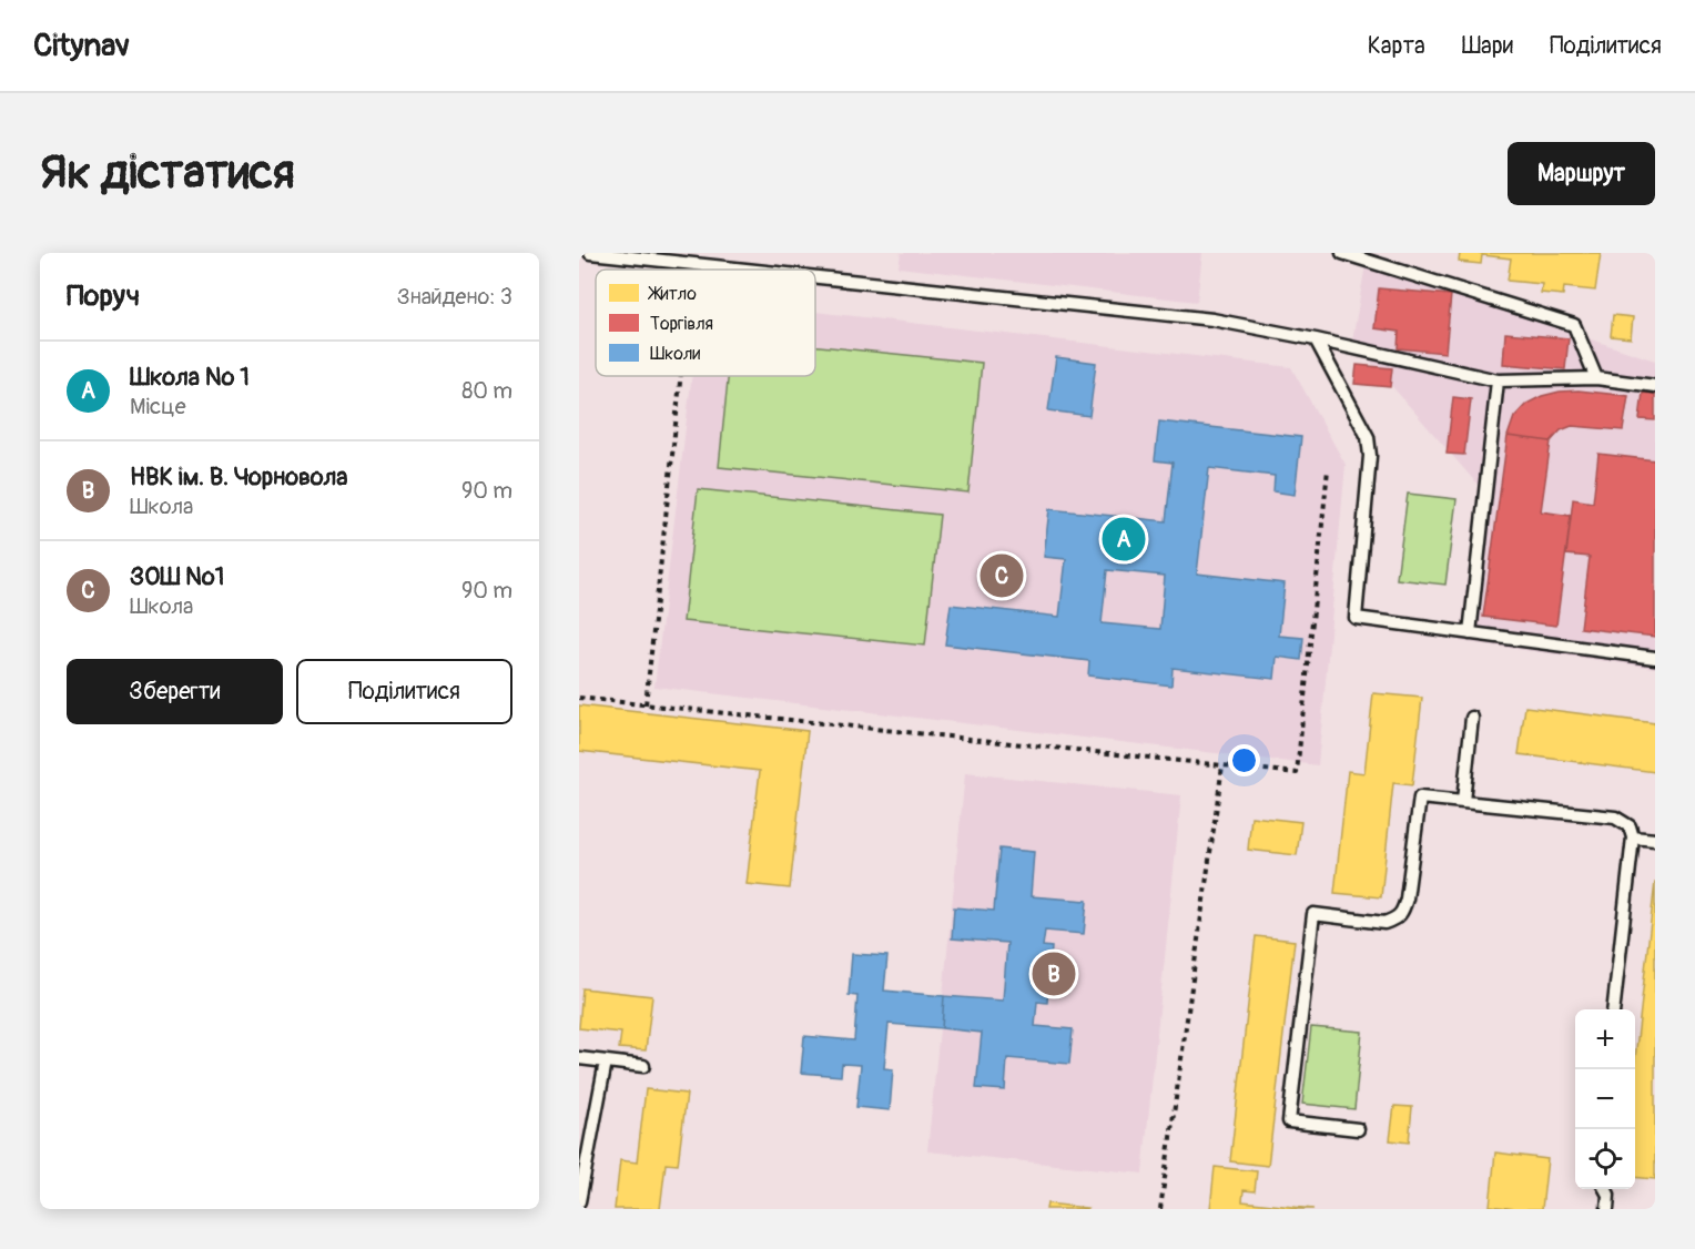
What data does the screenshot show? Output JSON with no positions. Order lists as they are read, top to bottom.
{
  "legend": ["Житло", "Торгівля", "Школи"],
  "page": {
    "header": "Citynav",
    "nav": ["Карта", "Шари", "Поділитися"],
    "buttons": [
      "Маршрут",
      ["Зберегти", "Поділитися"]
    ],
    "title": "Як дістатися",
    "heading": ["Поруч", "Знайдено: 3"],
    "list": [
      {
        "mark": "A",
        "name": "Школа № 1",
        "note": "Місце",
        "value": "80 m"
      },
      {
        "mark": "B",
        "name": "НВК ім. В. Чорновола",
        "note": "Школа",
        "value": "90 m"
      },
      {
        "mark": "C",
        "name": "ЗОШ №1",
        "note": "Школа",
        "value": "90 m"
      }
    ],
    "pins": ["A", "C", "B"],
    "map_buttons": ["+", "−"]
  }
}
